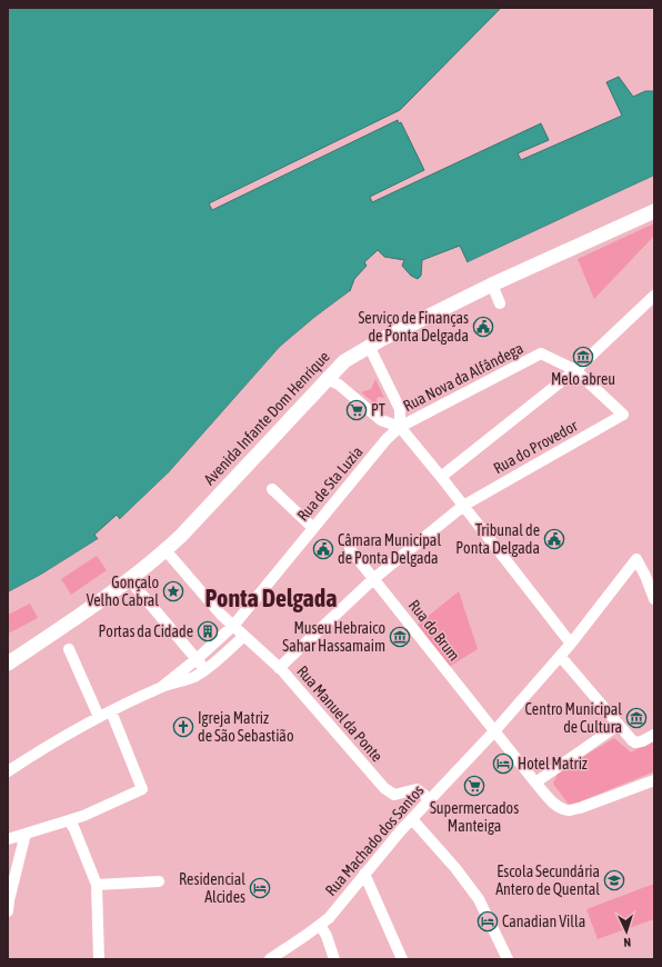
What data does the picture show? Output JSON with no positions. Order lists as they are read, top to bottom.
{
  "streets": {
    "main road": ["Avenida Infante Dom Henrique"],
    "street": [
      "Rua Nova da Alfândega",
      "Rua do Provedor",
      "Rua de Sta Luzia",
      "Rua do Brum",
      "Rua Manuel da Ponte",
      "Rua Machado dos Santos"
    ]
  },
  "crossings": [
    ["Rua Nova da Alfândega", "Rua do Provedor"],
    ["Rua Nova da Alfândega", "Rua de Sta Luzia"],
    ["Avenida Infante Dom Henrique", "Rua Manuel da Ponte"],
    ["Rua do Provedor", "Rua do Brum"],
    ["Rua do Provedor", "Rua Manuel da Ponte"],
    ["Rua de Sta Luzia", "Rua Manuel da Ponte"],
    ["Rua do Brum", "Rua Machado dos Santos"],
    ["Rua Manuel da Ponte", "Rua Machado dos Santos"]
  ],
  "districts": ["Ponta Delgada"],
  "places": {
    "public building": ["Serviço de Finanças de Ponta Delgada", "Tribunal de Ponta Delgada", "Câmara Municipal de Ponta Delgada"],
    "museum": ["Melo abreu", "Museu Hebraico Sahar Hassamaim", "Centro Municipal de Cultura"],
    "supermarket": ["PT", "Supermercados Manteiga"],
    "place": ["Gonçalo Velho Cabral"],
    "building": ["Portas da Cidade"],
    "church": ["Igreja Matriz de São Sebastião"],
    "hotel": ["Hotel Matriz", "Residencial Alcides", "Canadian Villa"],
    "school or university": ["Escola Secundária Antero de Quental"]
  },
  "north": "bottom"
}
